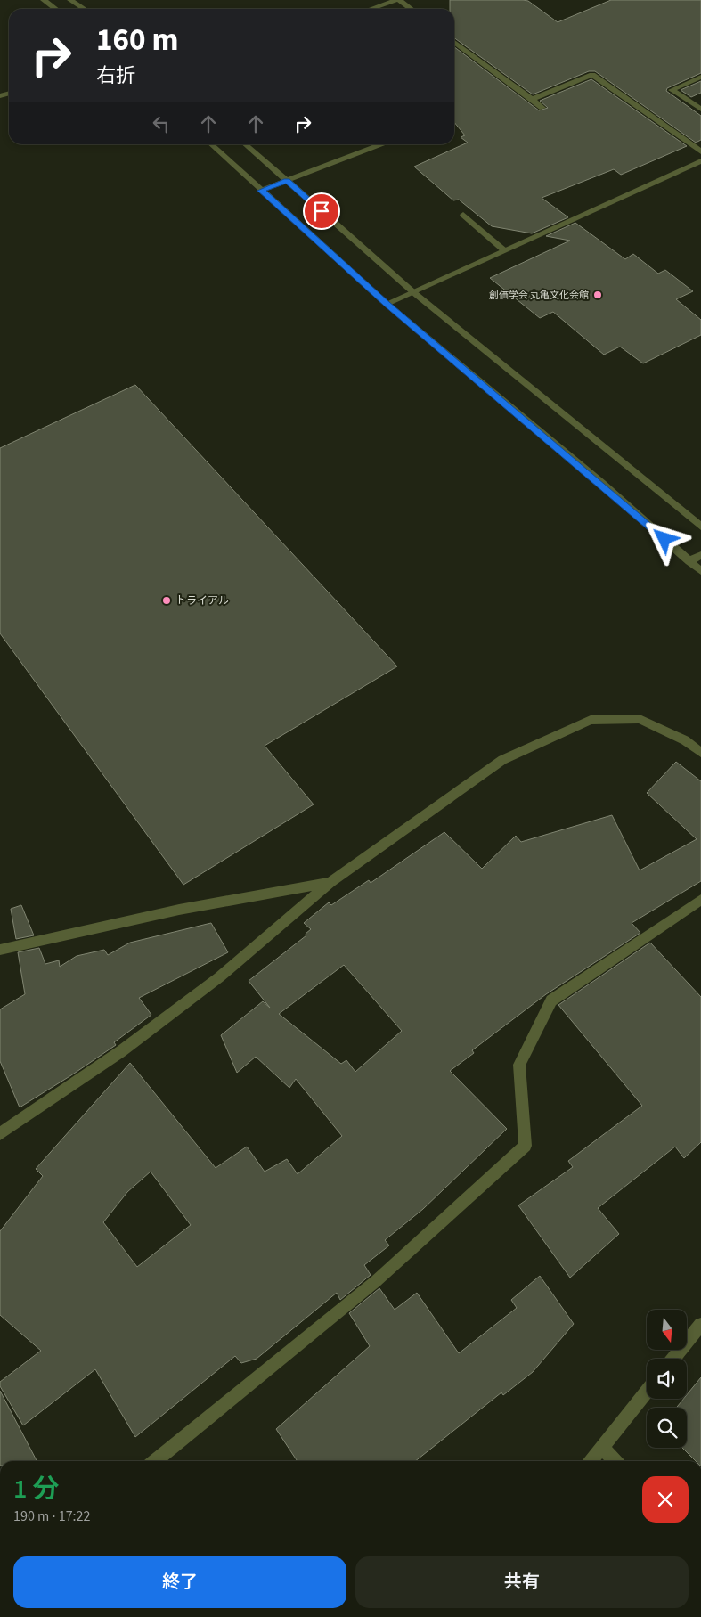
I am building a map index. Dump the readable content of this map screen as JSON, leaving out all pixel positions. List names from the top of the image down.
{
  "places": ["創価学会 丸亀文化会館", "トライアル"],
  "north": "bottom",
  "page": {
    "turn": ["160 m", "右折"],
    "heading": ["1 分", "190 m · 17:22"],
    "buttons": ["終了", "共有"]
  }
}
